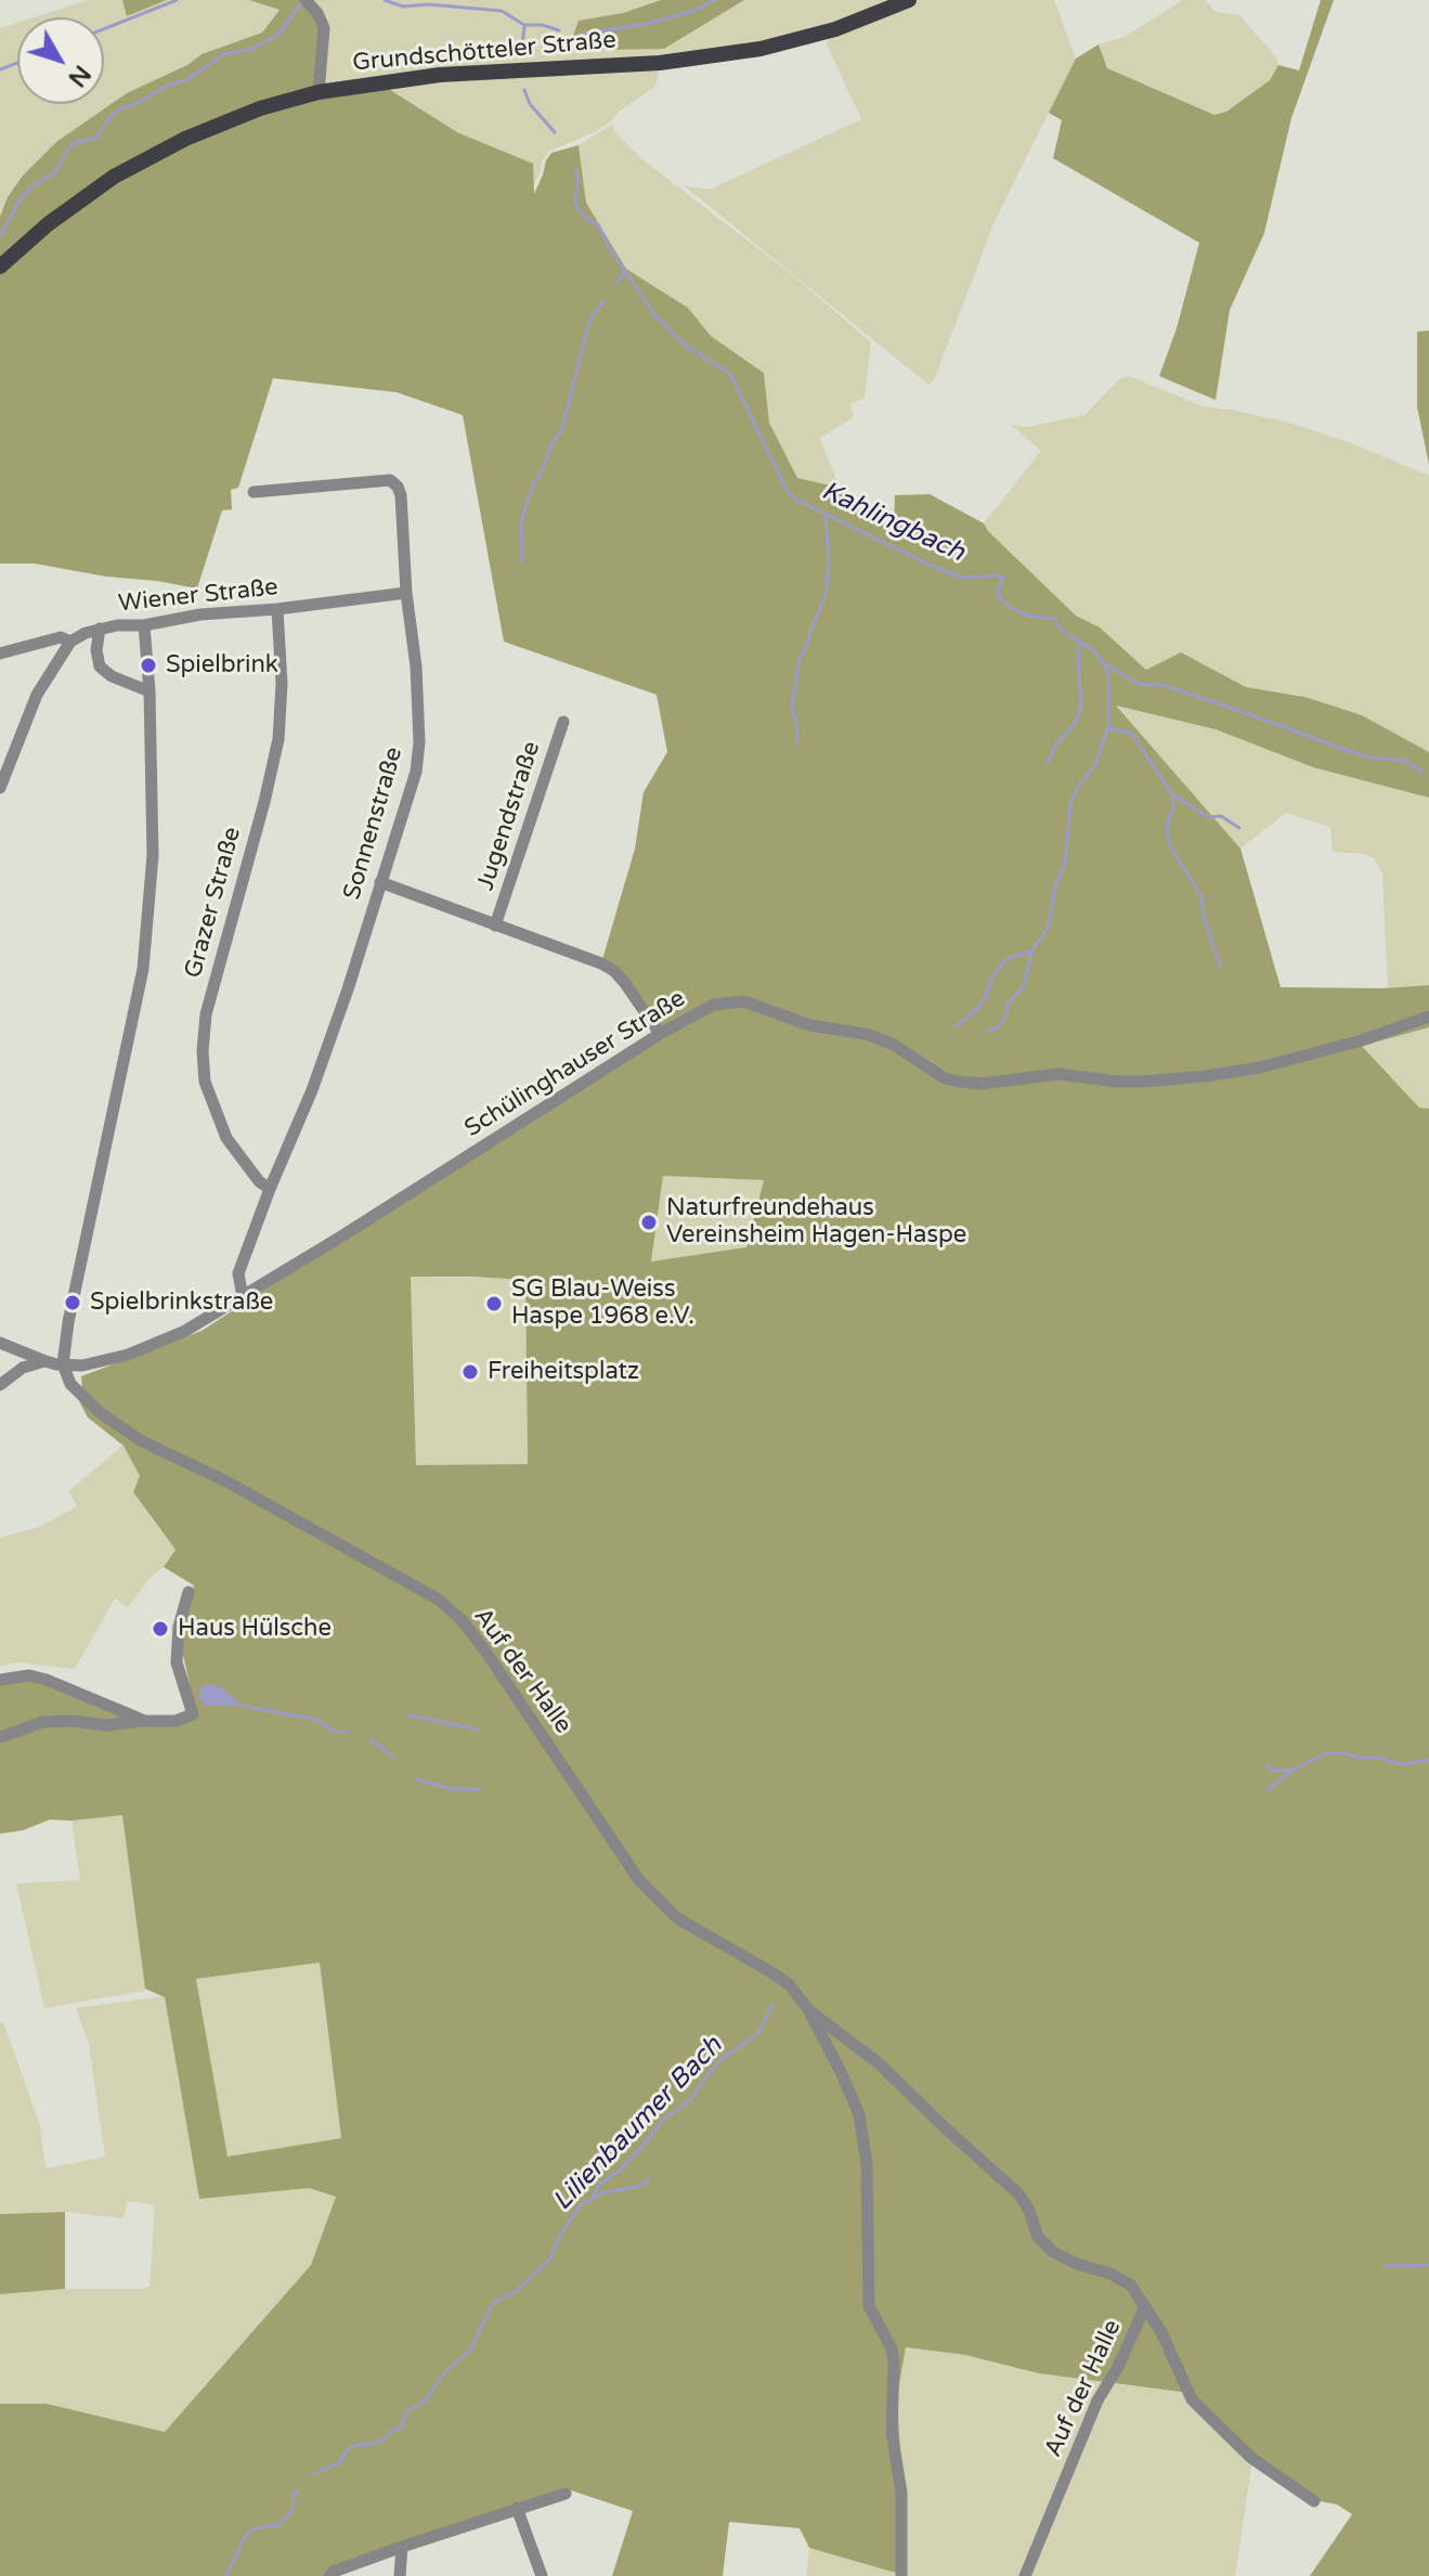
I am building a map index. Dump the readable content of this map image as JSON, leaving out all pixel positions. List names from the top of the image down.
{
  "streets": {
    "main road": ["Grundschötteler Straße"],
    "street": [
      "Wiener Straße",
      "Jugendstraße",
      "Sonnenstraße",
      "Grazer Straße",
      "Schülinghauser Straße",
      "Auf der Halle"
    ]
  },
  "crossings": [
    ["Wiener Straße", "Sonnenstraße"],
    ["Wiener Straße", "Grazer Straße"],
    ["Jugendstraße", "Sonnenstraße"],
    ["Jugendstraße", "Schülinghauser Straße"],
    ["Sonnenstraße", "Grazer Straße"],
    ["Sonnenstraße", "Schülinghauser Straße"],
    ["Schülinghauser Straße", "Auf der Halle"]
  ],
  "water": ["Kahlingbach", "Lilienbaumer Bach"],
  "places": [
    "Spielbrink",
    "Naturfreundehaus Vereinsheim Hagen-Haspe",
    "Spielbrinkstraße",
    "SG Blau-Weiss Haspe 1968 e.V.",
    "Freiheitsplatz",
    "Haus Hülsche"
  ],
  "north": "bottom right"
}
